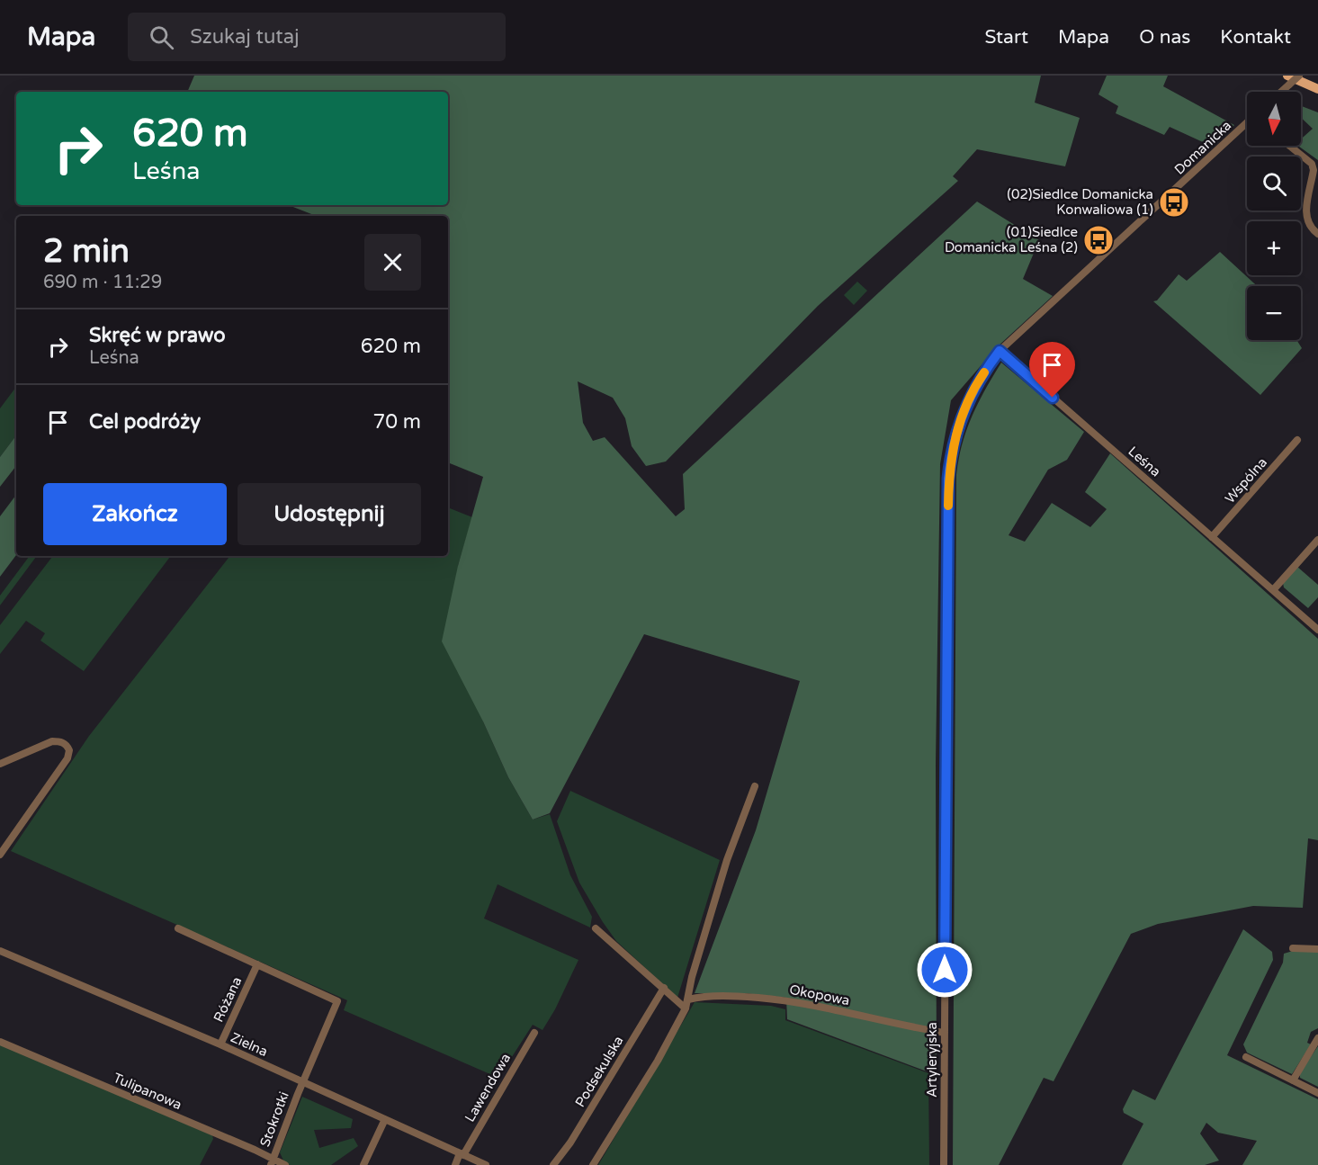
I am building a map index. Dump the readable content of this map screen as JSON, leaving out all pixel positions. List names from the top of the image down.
{
  "streets": {
    "street": [
      "Domanicka",
      "Leśna",
      "Wspólna",
      "Okopowa",
      "Różana",
      "Zielna",
      "Artyleryjska",
      "Podsekulska",
      "Lawendowa",
      "Tulipanowa",
      "Stokrotki"
    ]
  },
  "crossings": [
    ["Domanicka", "Leśna"],
    ["Domanicka", "Artyleryjska"],
    ["Leśna", "Wspólna"],
    ["Leśna", "Artyleryjska"],
    ["Okopowa", "Artyleryjska"],
    ["Różana", "Zielna"],
    ["Różana", "Stokrotki"],
    ["Zielna", "Lawendowa"],
    ["Zielna", "Stokrotki"],
    ["Tulipanowa", "Stokrotki"]
  ],
  "places": {
    "bus stop": ["(02)Siedlce Domanicka Konwaliowa (1)", "(01)Siedlce Domanicka Leśna (2)"]
  },
  "north": "bottom",
  "page": {
    "header": "Mapa",
    "search": "Szukaj tutaj",
    "nav": [
      "Start",
      "Mapa",
      "O nas",
      "Kontakt"
    ],
    "map_buttons": ["+", "−"],
    "turn": ["620 m", "Leśna"],
    "heading": ["2 min", "690 m · 11:29"],
    "list": [
      {
        "name": "Skręć w prawo",
        "note": "Leśna",
        "value": "620 m"
      },
      {
        "name": "Cel podróży",
        "value": "70 m"
      }
    ],
    "buttons": ["Zakończ", "Udostępnij"]
  }
}
